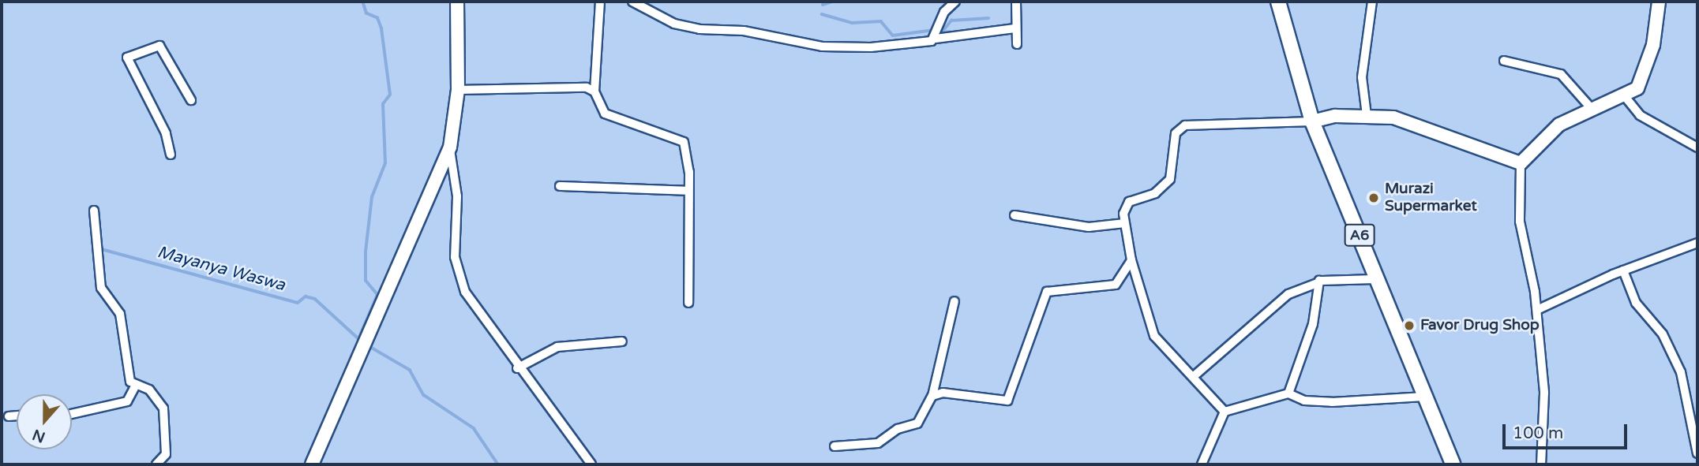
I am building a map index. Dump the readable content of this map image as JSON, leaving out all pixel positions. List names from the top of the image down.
{
  "streets": {
    "main road": ["A6"]
  },
  "water": ["Mayanya Waswa"],
  "places": ["Murazi Supermarket", "Favor Drug Shop"],
  "scale_bar": "100 m",
  "north": "bottom"
}
